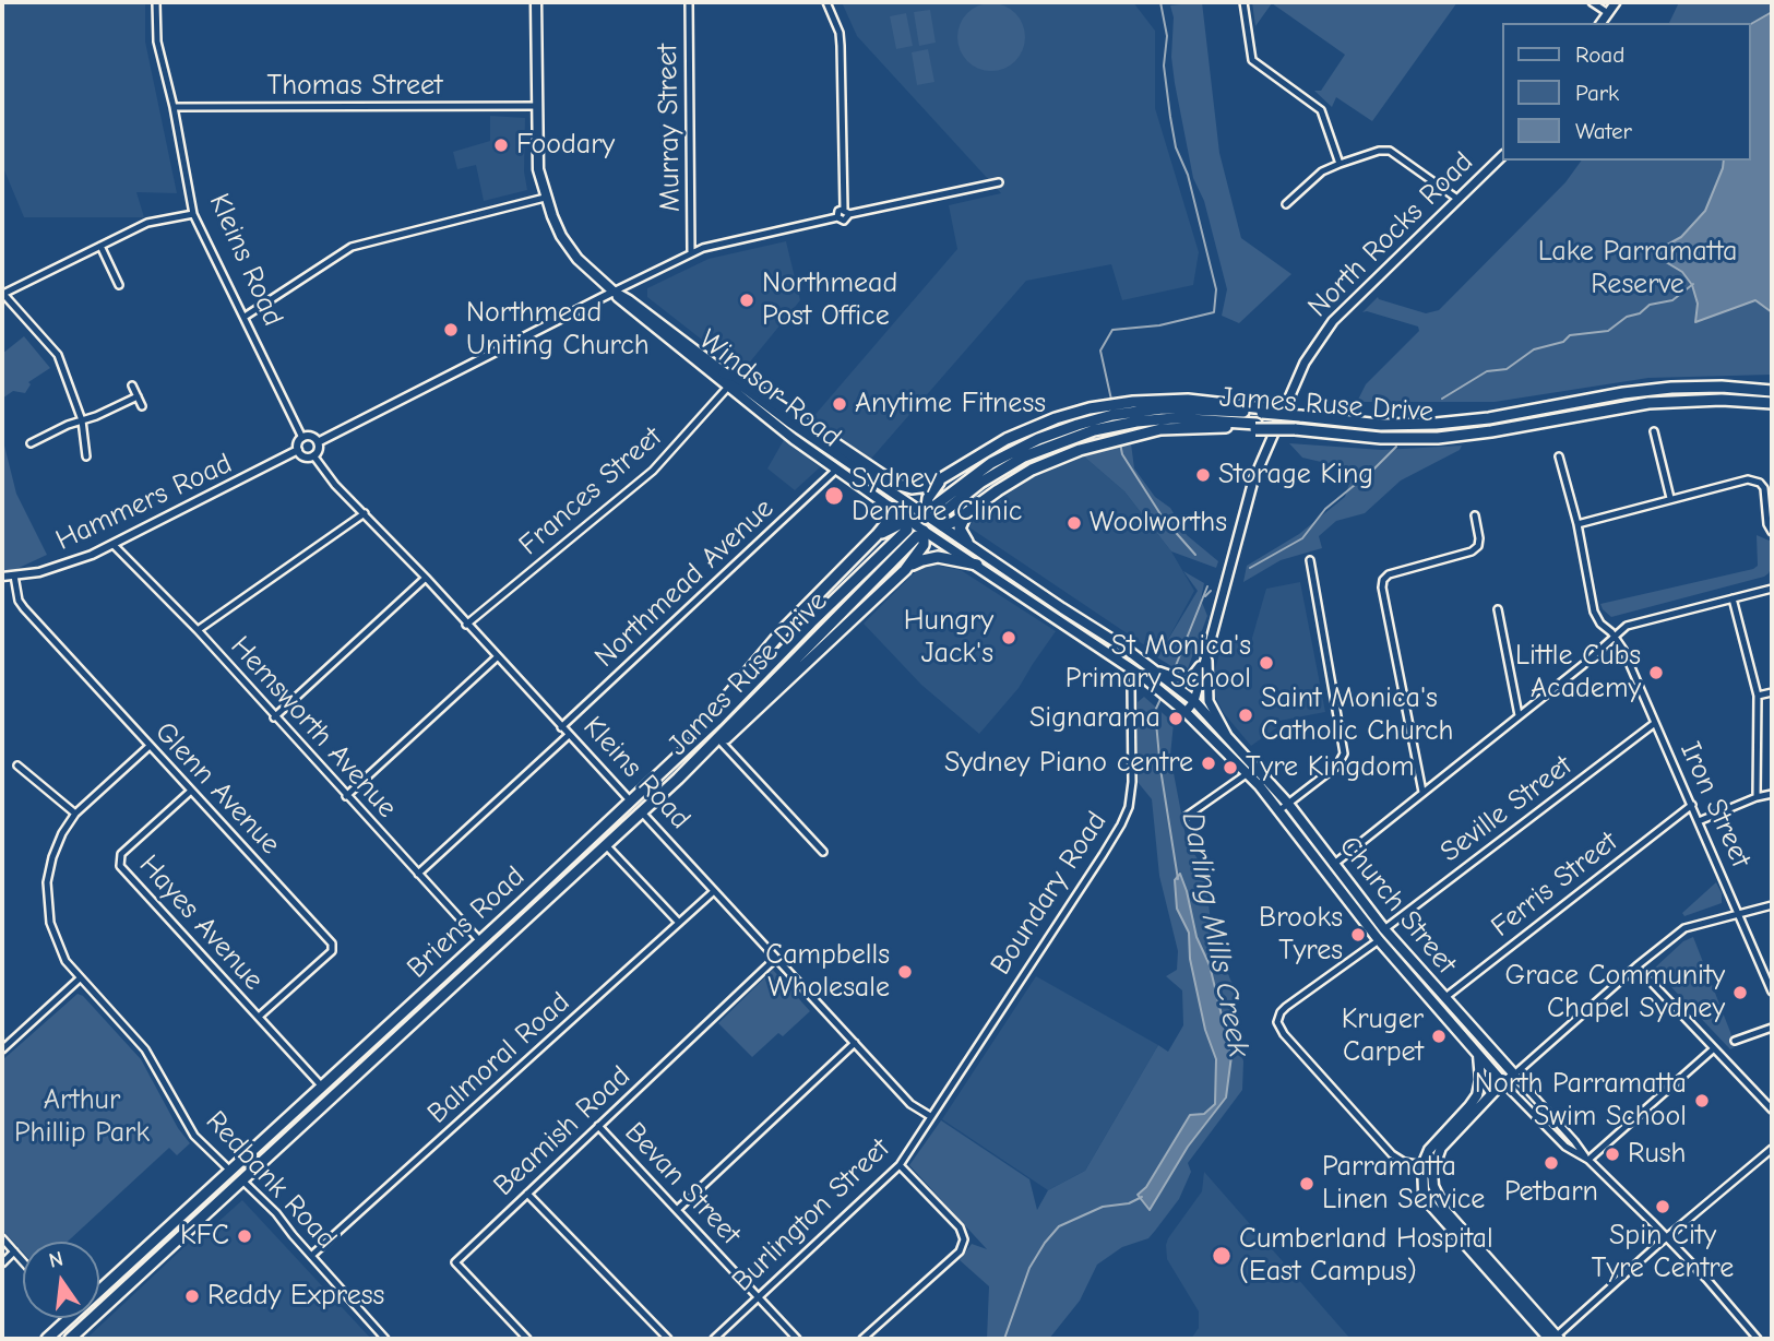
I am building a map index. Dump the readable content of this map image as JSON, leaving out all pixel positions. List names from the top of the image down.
{
  "streets": {
    "highway": [
      "Kleins Road",
      "James Ruse Drive",
      "Briens Road",
      "Redbank Road"
    ],
    "main road": ["North Rocks Road", "Windsor Road", "Church Street"],
    "street": [
      "Thomas Street",
      "Murray Street",
      "Frances Street",
      "Hammers Road",
      "Northmead Avenue",
      "Hemsworth Avenue",
      "Glenn Avenue",
      "Iron Street",
      "Seville Street",
      "Ferris Street",
      "Boundary Road",
      "Hayes Avenue",
      "Balmoral Road",
      "Beamish Road",
      "Bevan Street",
      "Burlington Street"
    ]
  },
  "crossings": [
    ["Thomas Street", "Kleins Road"],
    ["Thomas Street", "Windsor Road"],
    ["North Rocks Road", "Church Street"],
    ["Kleins Road", "Frances Street"],
    ["Kleins Road", "Hammers Road"],
    ["Kleins Road", "Northmead Avenue"],
    ["Kleins Road", "Boundary Road"],
    ["Kleins Road", "Briens Road"],
    ["Kleins Road", "Balmoral Road"],
    ["Kleins Road", "Beamish Road"],
    ["Kleins Road", "Burlington Street"],
    ["Windsor Road", "James Ruse Drive"],
    ["Windsor Road", "Frances Street"],
    ["Windsor Road", "Northmead Avenue"],
    ["Windsor Road", "Boundary Road"],
    ["Windsor Road", "Church Street"],
    ["Windsor Road", "Briens Road"],
    ["James Ruse Drive", "Briens Road"],
    ["Hammers Road", "Hemsworth Avenue"],
    ["Hammers Road", "Glenn Avenue"],
    ["Hemsworth Avenue", "Briens Road"],
    ["Glenn Avenue", "Hayes Avenue"],
    ["Glenn Avenue", "Redbank Road"],
    ["Iron Street", "Seville Street"],
    ["Iron Street", "Ferris Street"],
    ["Seville Street", "Church Street"],
    ["Ferris Street", "Church Street"],
    ["Boundary Road", "Burlington Street"],
    ["Hayes Avenue", "Briens Road"],
    ["Briens Road", "Redbank Road"],
    ["Balmoral Road", "Redbank Road"],
    ["Beamish Road", "Bevan Street"],
    ["Bevan Street", "Burlington Street"]
  ],
  "water": ["Darling Mills Creek"],
  "parks": ["Lake Parramatta Reserve", "Arthur Phillip Park"],
  "places": [
    "Foodary",
    "Northmead Post Office",
    "Northmead Uniting Church",
    "Anytime Fitness",
    "Storage King",
    "Sydney Denture Clinic",
    "Woolworths",
    "Hungry Jack's",
    "St Monica's Primary School",
    "Little Cubs Academy",
    "Saint Monica's Catholic Church",
    "Signarama",
    "Sydney Piano centre",
    "Tyre Kingdom",
    "Brooks Tyres",
    "Campbells Wholesale",
    "Grace Community Chapel Sydney",
    "Kruger Carpet",
    "North Parramatta Swim School",
    "Rush",
    "Petbarn",
    "Parramatta Linen Service",
    "Spin City Tyre Centre",
    "KFC",
    "Cumberland Hospital (East Campus)",
    "Reddy Express"
  ],
  "legend": ["Road", "Park", "Water"],
  "north": "top"
}
